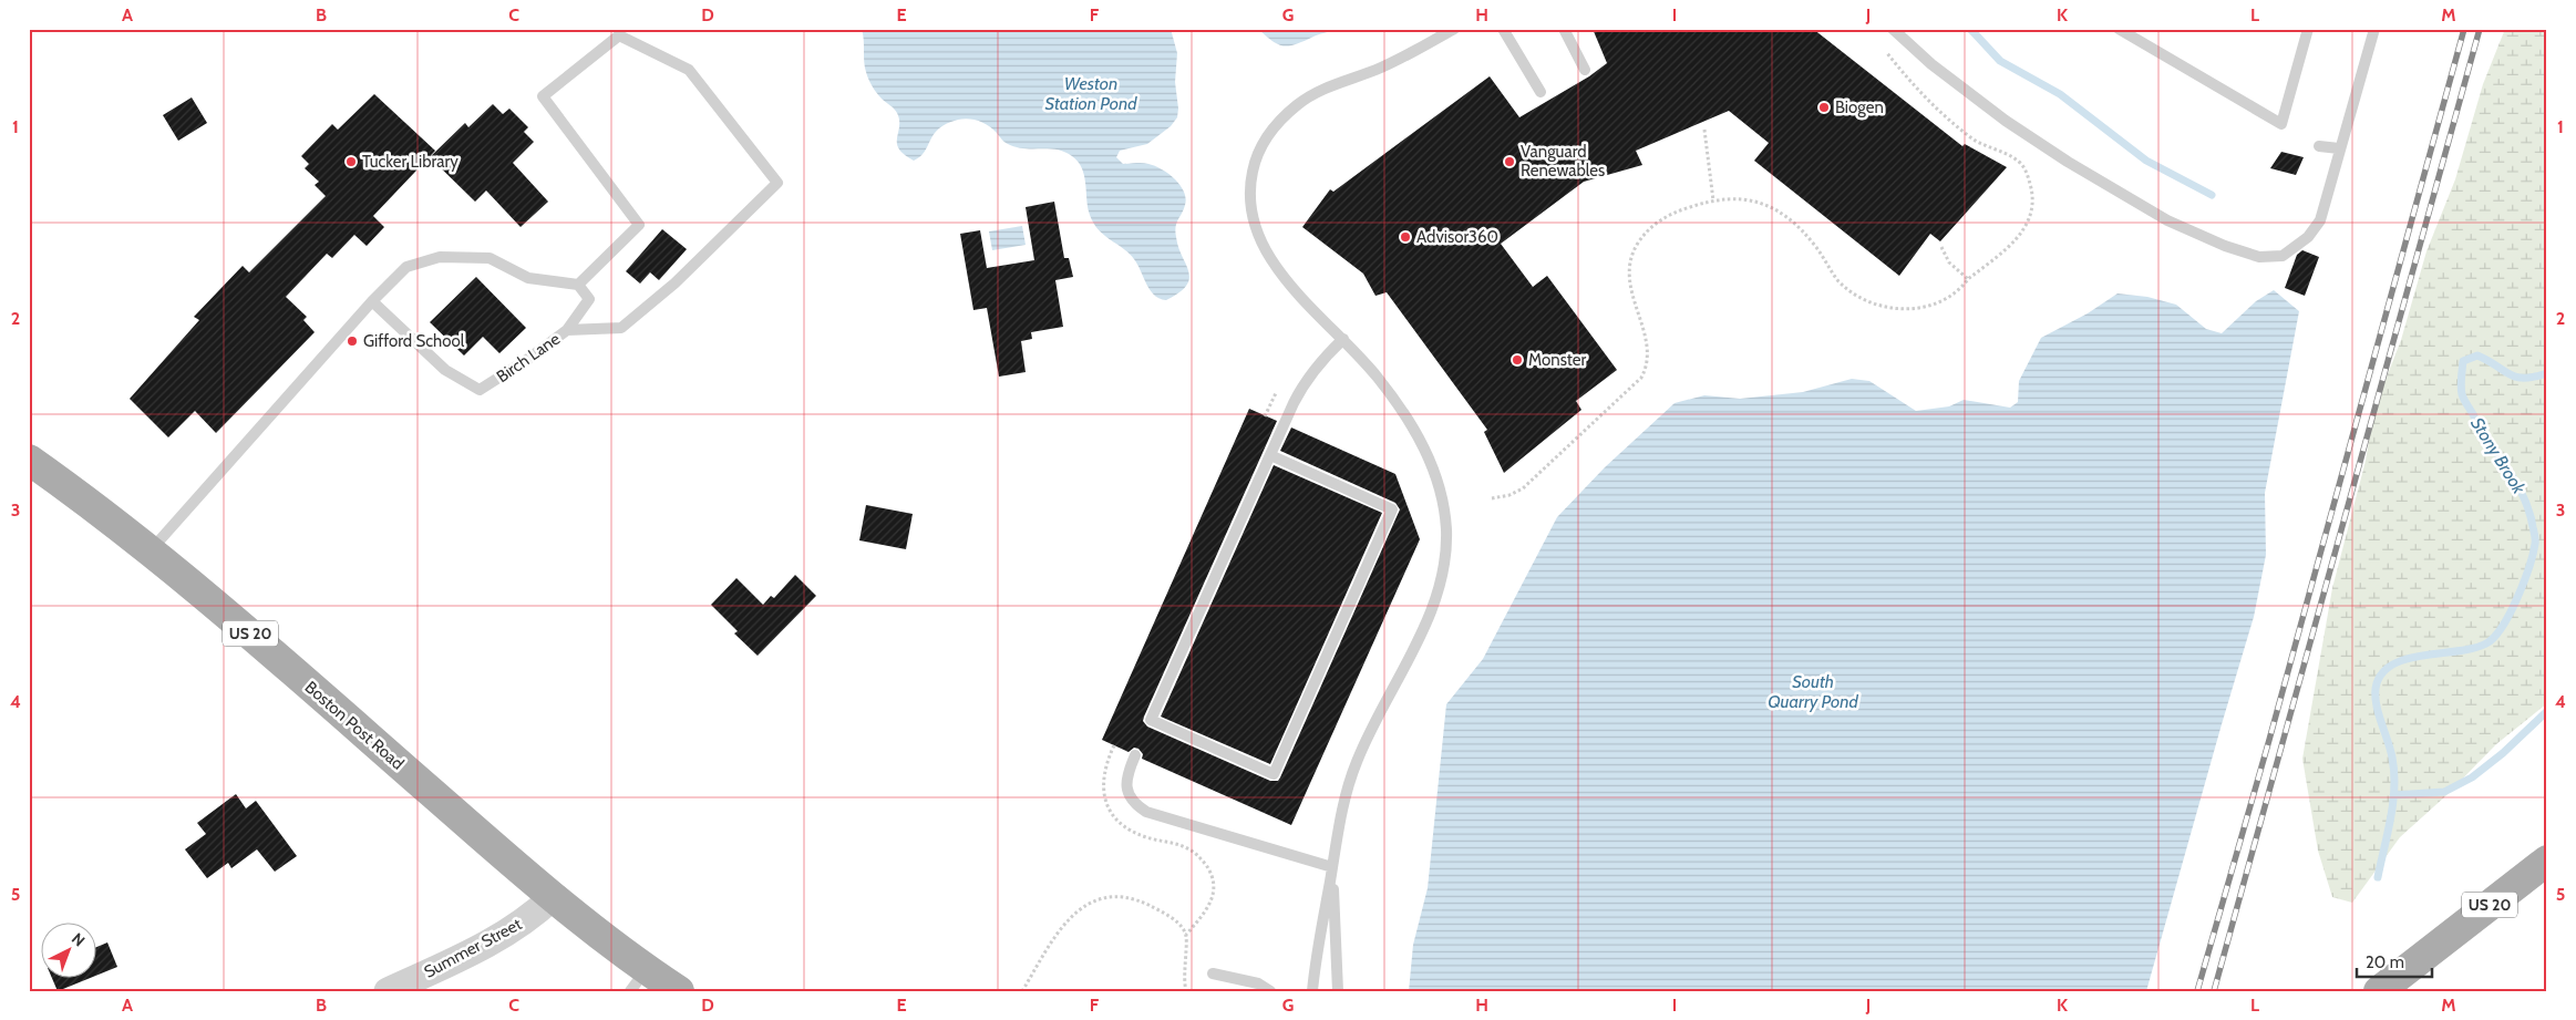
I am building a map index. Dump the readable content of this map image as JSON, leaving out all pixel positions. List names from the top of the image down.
{
  "streets": {
    "main road": ["US 20", "Boston Post Road"],
    "street": ["Summer Street"],
    "lane": ["Birch Lane"]
  },
  "crossings": [
    ["Boston Post Road", "Summer Street"]
  ],
  "water": ["Weston Station Pond", "Stony Brook", "South Quarry Pond"],
  "places": [
    "Biogen",
    "Tucker Library",
    "Vanguard Renewables",
    "Advisor360",
    "Gifford School",
    "Monster"
  ],
  "scale_bar": "20 m",
  "north": "top right",
  "grid": {
    "columns": [
      "A",
      "B",
      "C",
      "D",
      "E",
      "F",
      "G",
      "H",
      "I",
      "J",
      "K",
      "L",
      "M"
    ],
    "rows": [
      "1",
      "2",
      "3",
      "4",
      "5"
    ]
  }
}
